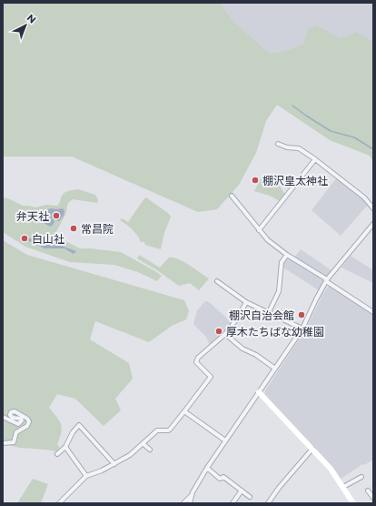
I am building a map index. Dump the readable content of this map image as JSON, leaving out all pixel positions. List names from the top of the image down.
{
  "places": [
    "棚沢皇太神社",
    "弁天社",
    "常昌院",
    "白山社",
    "棚沢自治会館",
    "厚木たちばな幼稚園"
  ],
  "north": "top right"
}
